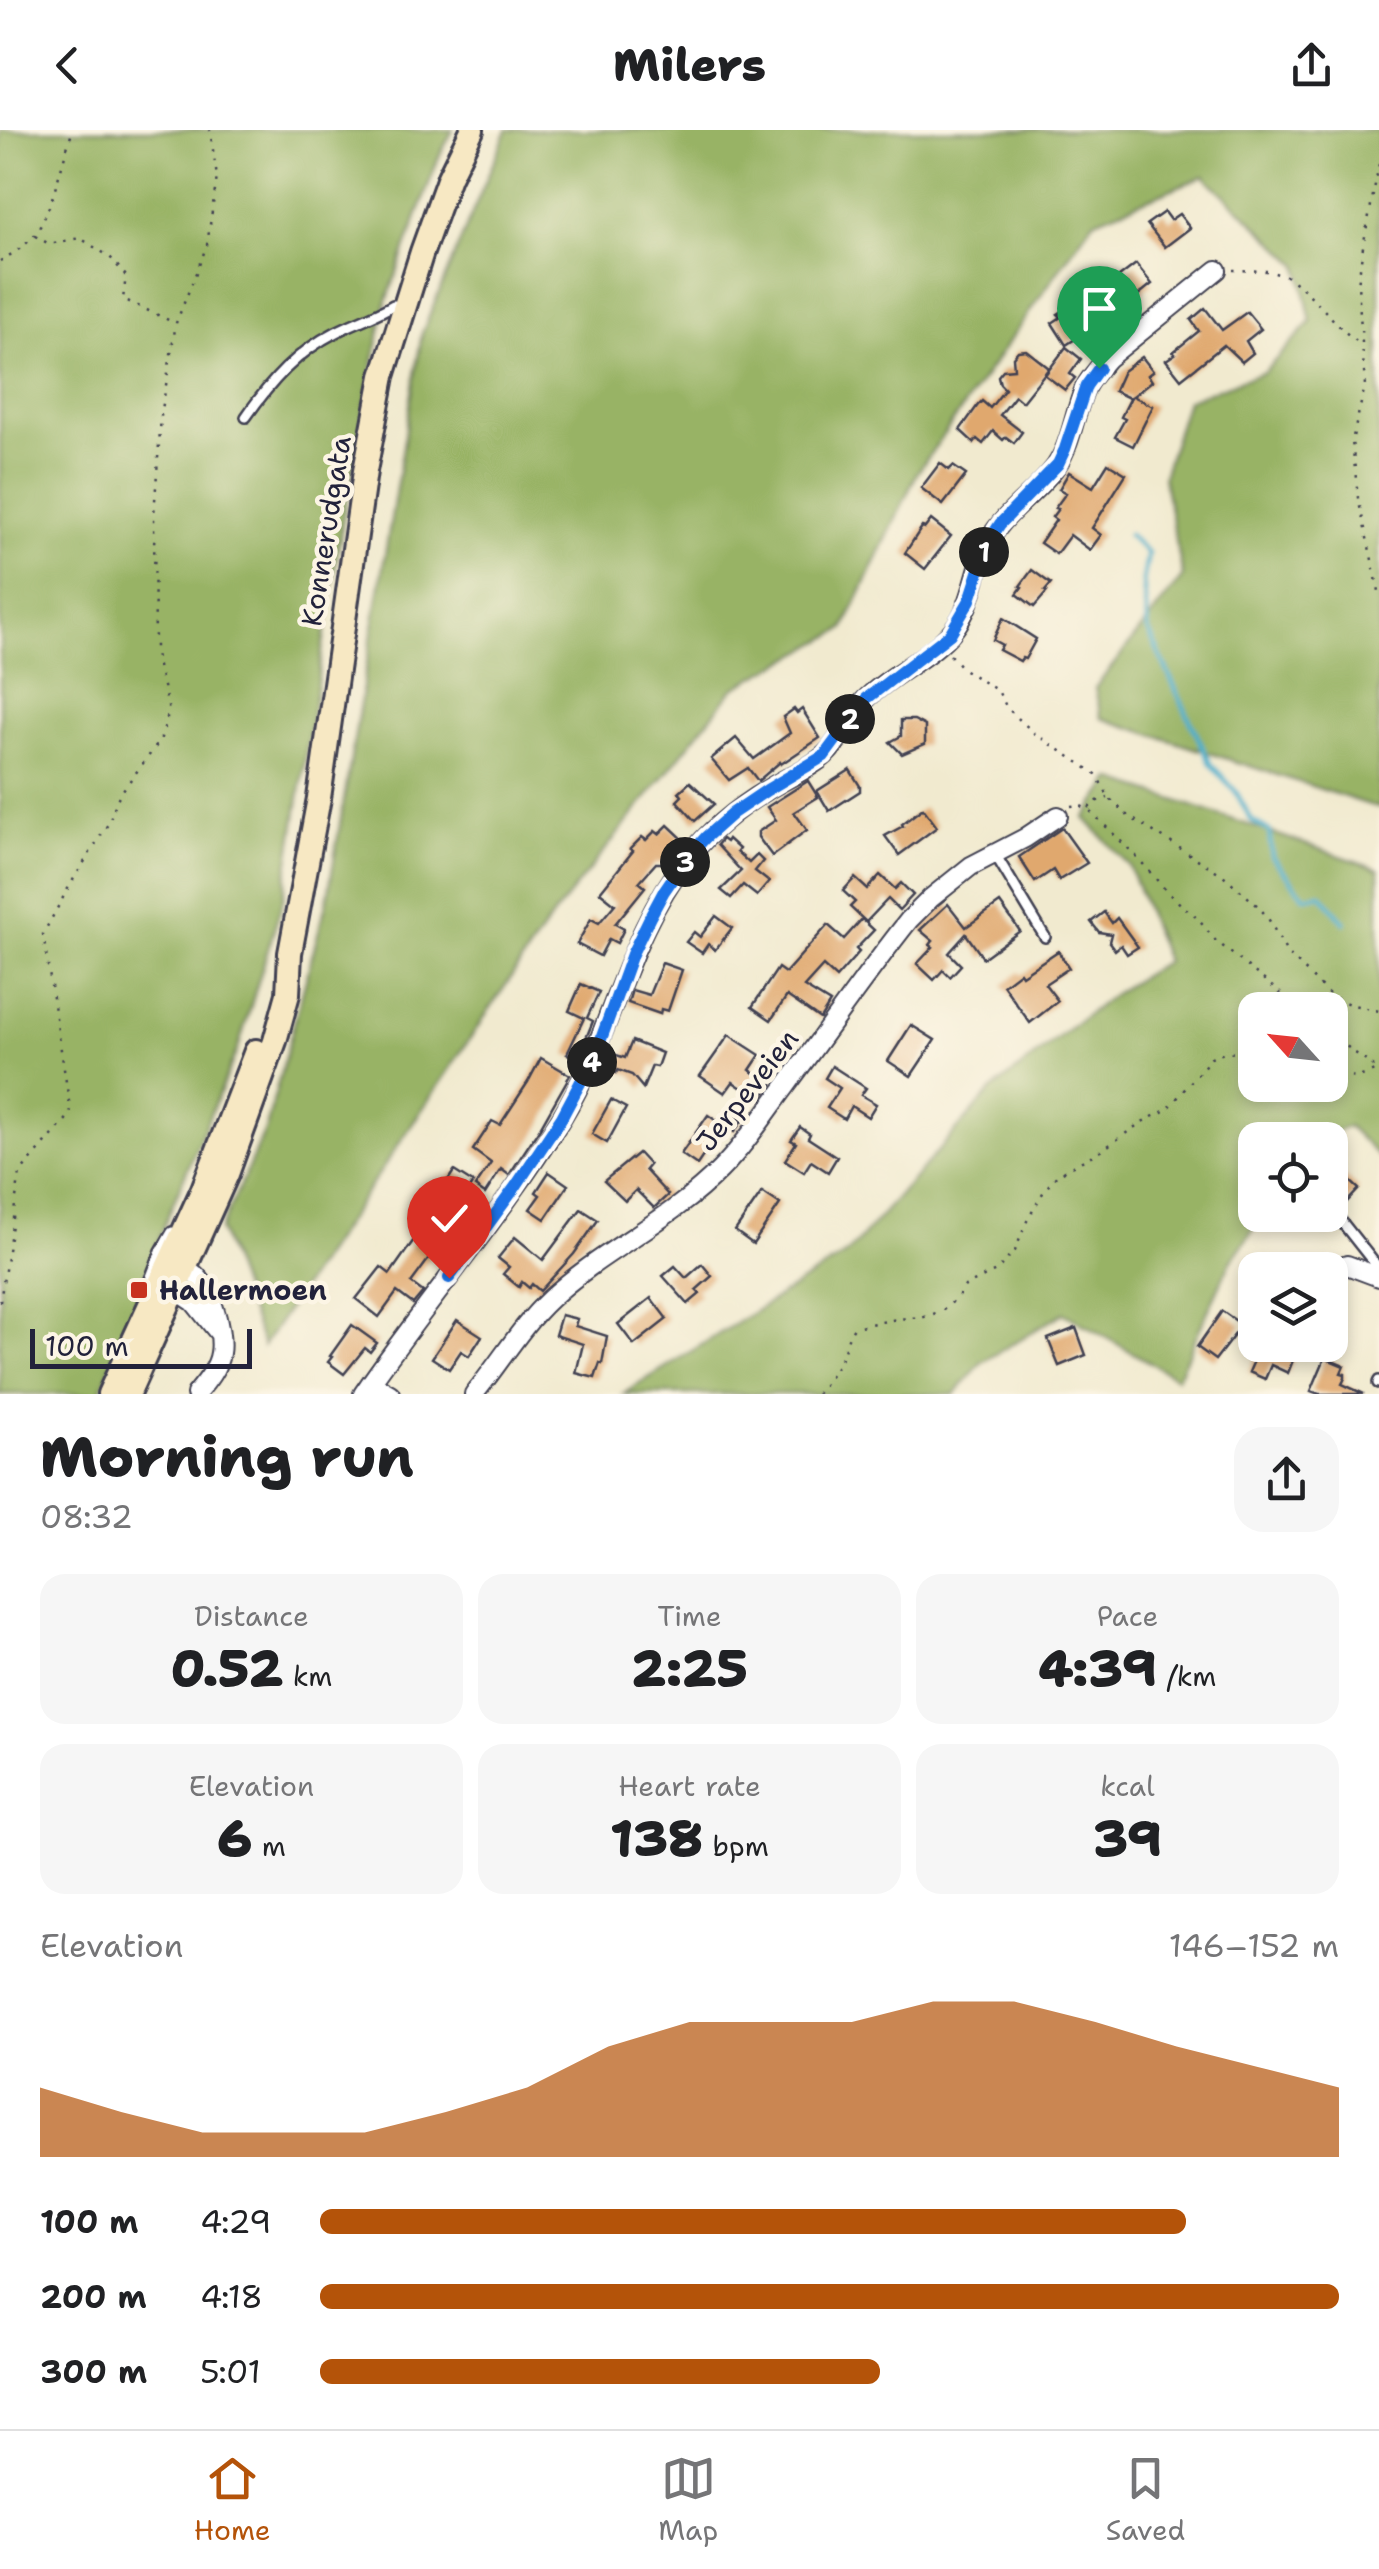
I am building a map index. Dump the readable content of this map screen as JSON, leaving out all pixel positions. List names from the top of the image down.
{
  "streets": {
    "main road": ["Konnerudgata"],
    "street": ["Jerpeveien"]
  },
  "places": {
    "transit": ["Hallermoen"]
  },
  "scale_bar": "100 m",
  "north": "top left",
  "page": {
    "header": "Milers",
    "pins": [
      "1",
      "2",
      "3",
      "4"
    ],
    "scale": "100 m",
    "heading": ["Morning run", "08:32"],
    "stats": [
      ["Distance", "0.52 km"],
      ["Time", "2:25"],
      ["Pace", "4:39 /km"],
      ["Elevation", "6 m"],
      ["Heart rate", "138 bpm"],
      ["kcal", "39"]
    ],
    "chart": ["Elevation", "146–152 m"],
    "list": [
      {
        "name": "100 m",
        "note": "4:29"
      },
      {
        "name": "200 m",
        "note": "4:18"
      },
      {
        "name": "300 m",
        "note": "5:01"
      }
    ],
    "tabs": ["Home", "Map", "Saved"]
  }
}
